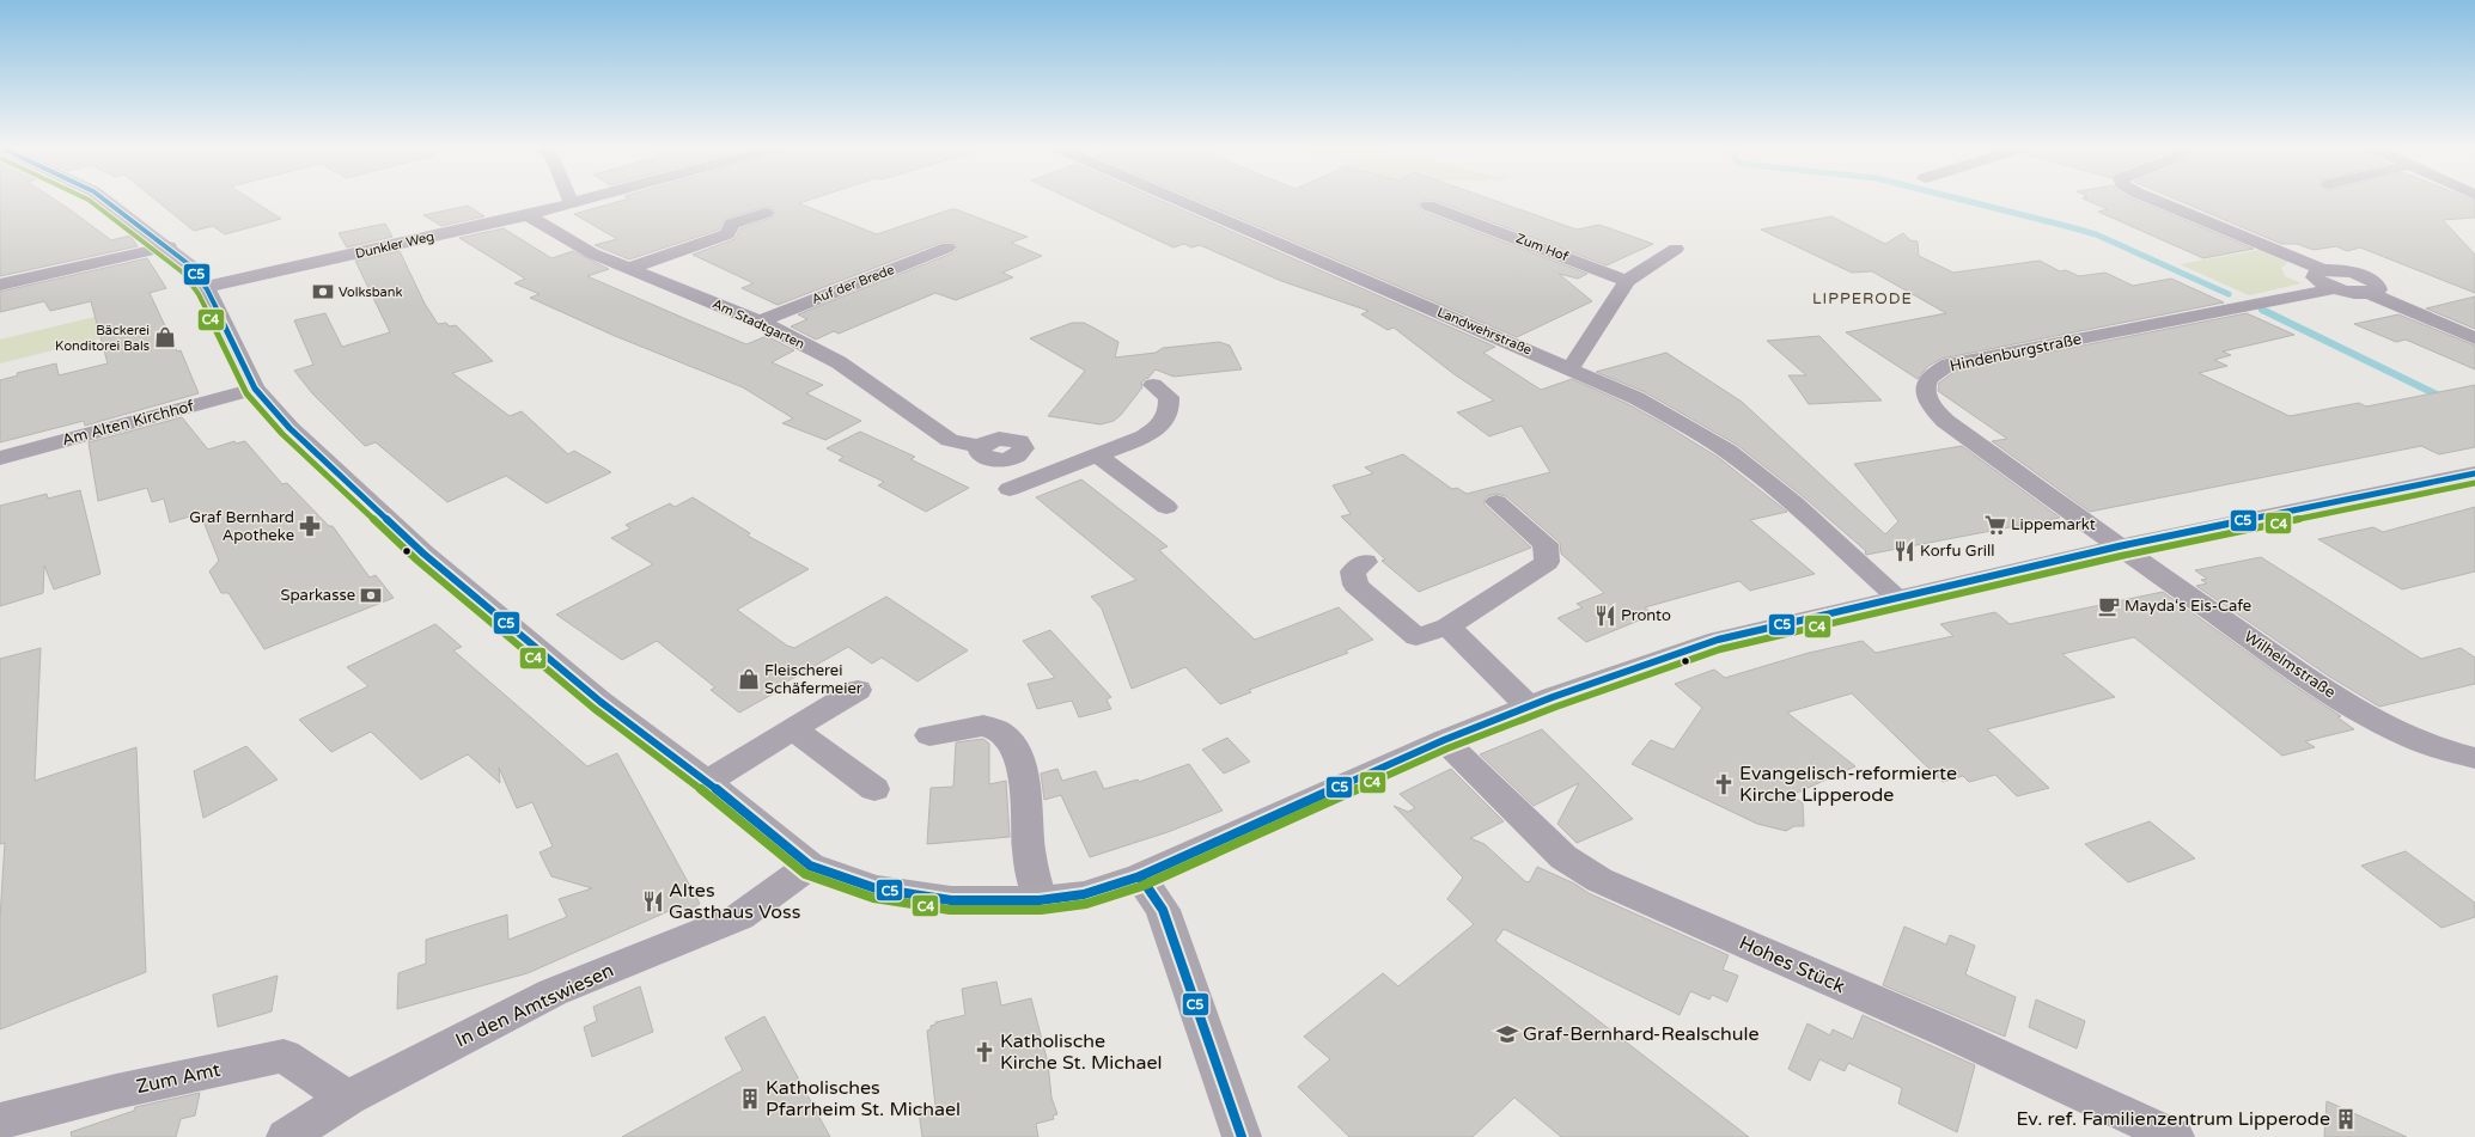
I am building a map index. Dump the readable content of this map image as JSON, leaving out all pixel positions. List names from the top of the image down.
{
  "streets": {
    "street": [
      "Dunkler Weg",
      "Zum Hof",
      "Auf der Brede",
      "Am Stadtgarten",
      "Landwehrstraße",
      "Hindenburgstraße",
      "Am Alten Kirchhof",
      "Wilhelmstraße",
      "Hohes Stück",
      "In den Amtswiesen",
      "Zum Amt"
    ]
  },
  "crossings": [
    ["Dunkler Weg", "Am Stadtgarten"],
    ["Auf der Brede", "Am Stadtgarten"],
    ["Hindenburgstraße", "Wilhelmstraße"],
    ["In den Amtswiesen", "Zum Amt"]
  ],
  "districts": ["LIPPERODE"],
  "places": {
    "bank": ["Volksbank", "Sparkasse"],
    "shop": ["Bäckerei Konditorei Bals", "Fleischerei Schäfermeier"],
    "supermarket": ["Lippemarkt"],
    "pharmacy": ["Graf Bernhard Apotheke"],
    "restaurant": ["Korfu Grill", "Pronto", "Altes Gasthaus Voss"],
    "cafe": ["Mayda‘s Eis-Cafe"],
    "church": ["Evangelisch-reformierte Kirche Lipperode", "Katholische Kirche St. Michael"],
    "school or university": ["Graf-Bernhard-Realschule"],
    "building": ["Katholisches Pfarrheim St. Michael", "Ev. ref. Familienzentrum Lipperode"]
  },
  "lines": ["transit line C5", "transit line C4"]
}
